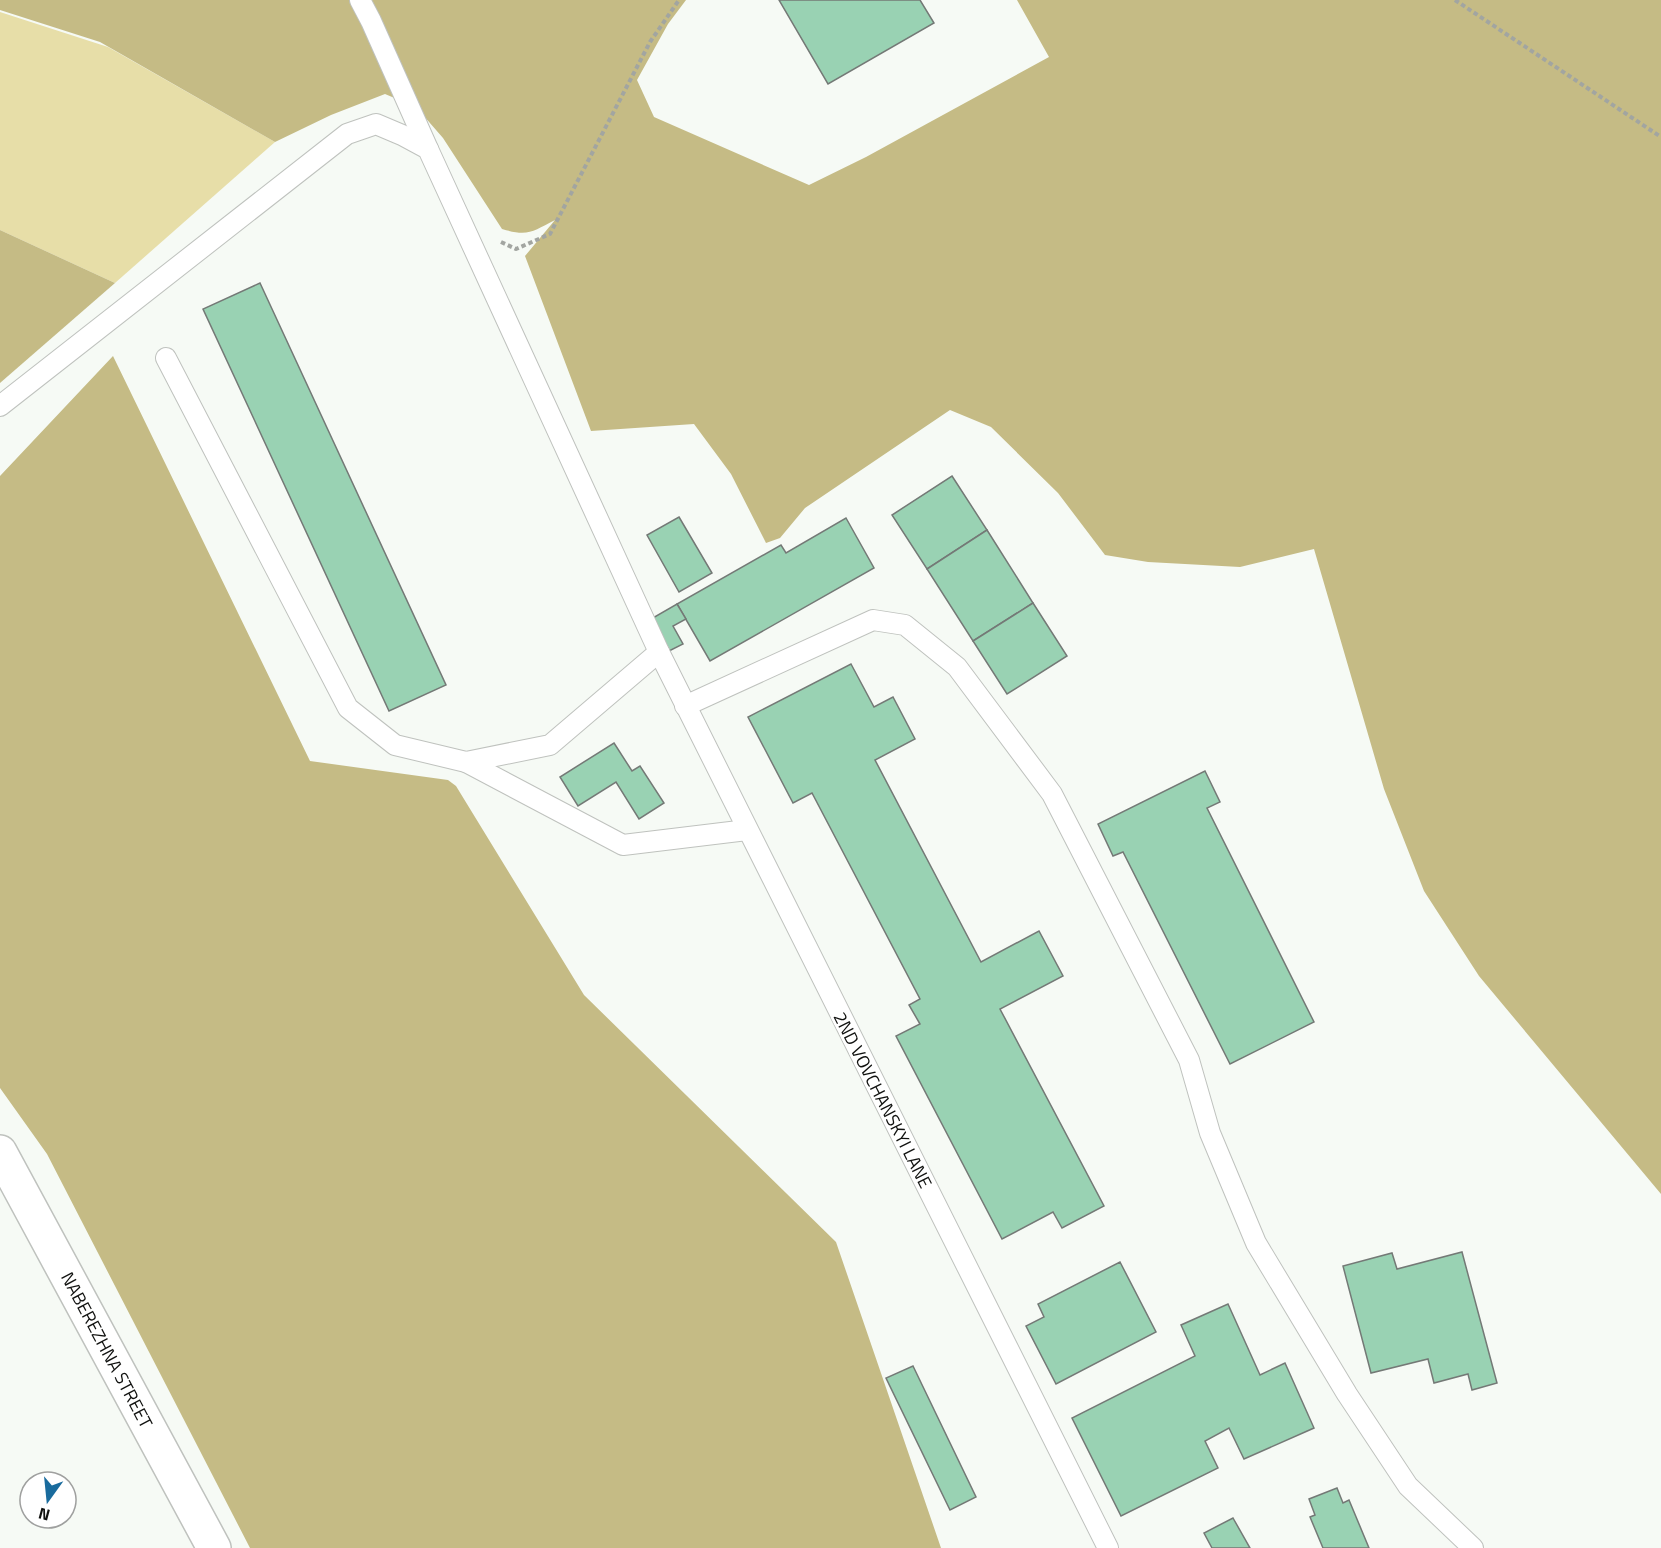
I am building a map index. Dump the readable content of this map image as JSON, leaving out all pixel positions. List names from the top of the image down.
{
  "streets": {
    "street": ["NABEREZHNA STREET"],
    "lane": ["2ND VOVCHANSKYI LANE"]
  },
  "north": "bottom"
}
